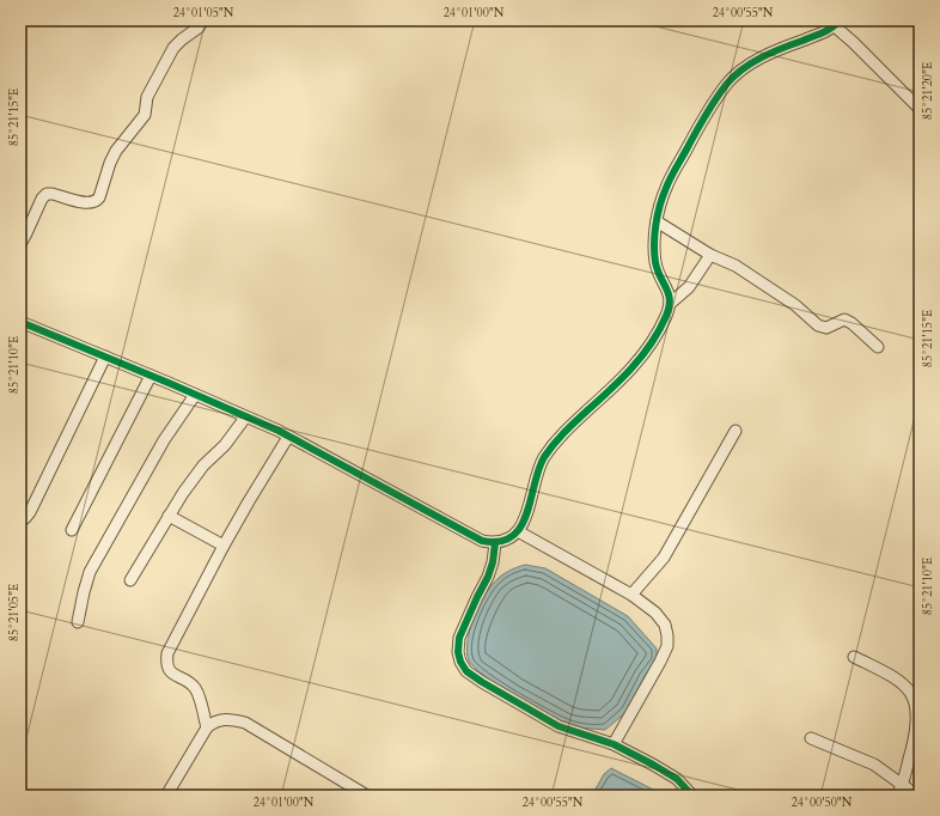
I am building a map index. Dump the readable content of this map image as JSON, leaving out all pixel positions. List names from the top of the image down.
{
  "coordinates": [
    "24°01'05\"N",
    "24°01'00\"N",
    "24°00'55\"N",
    "85°21'20\"E",
    "85°21'15\"E",
    "85°21'10\"E",
    "85°21'05\"E",
    "24°00'50\"N"
  ]
}
